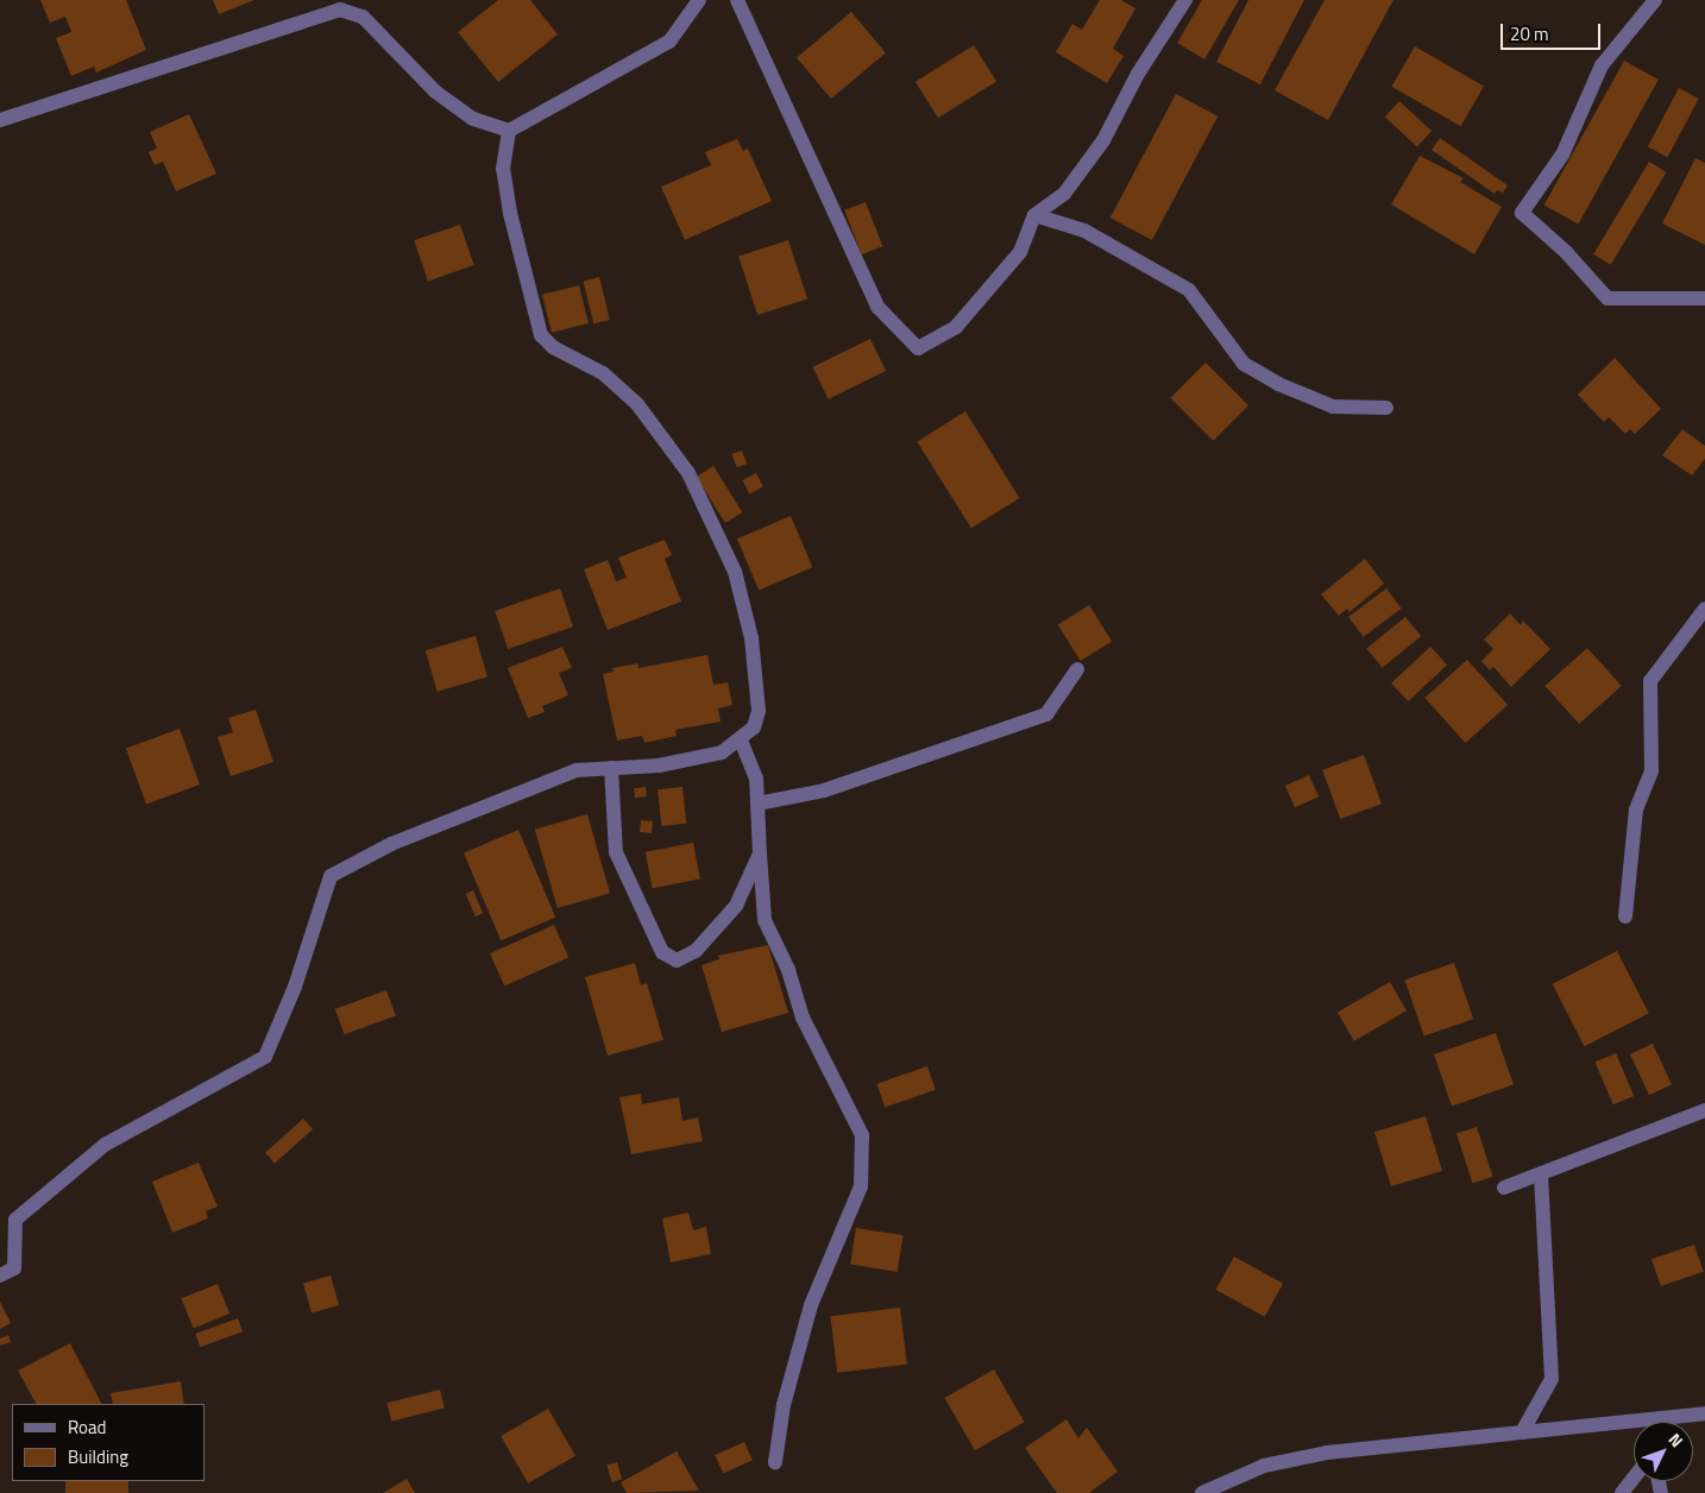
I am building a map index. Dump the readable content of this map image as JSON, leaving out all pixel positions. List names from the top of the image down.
{
  "legend": ["Road", "Building"],
  "scale_bar": "20 m",
  "north": "top right"
}
